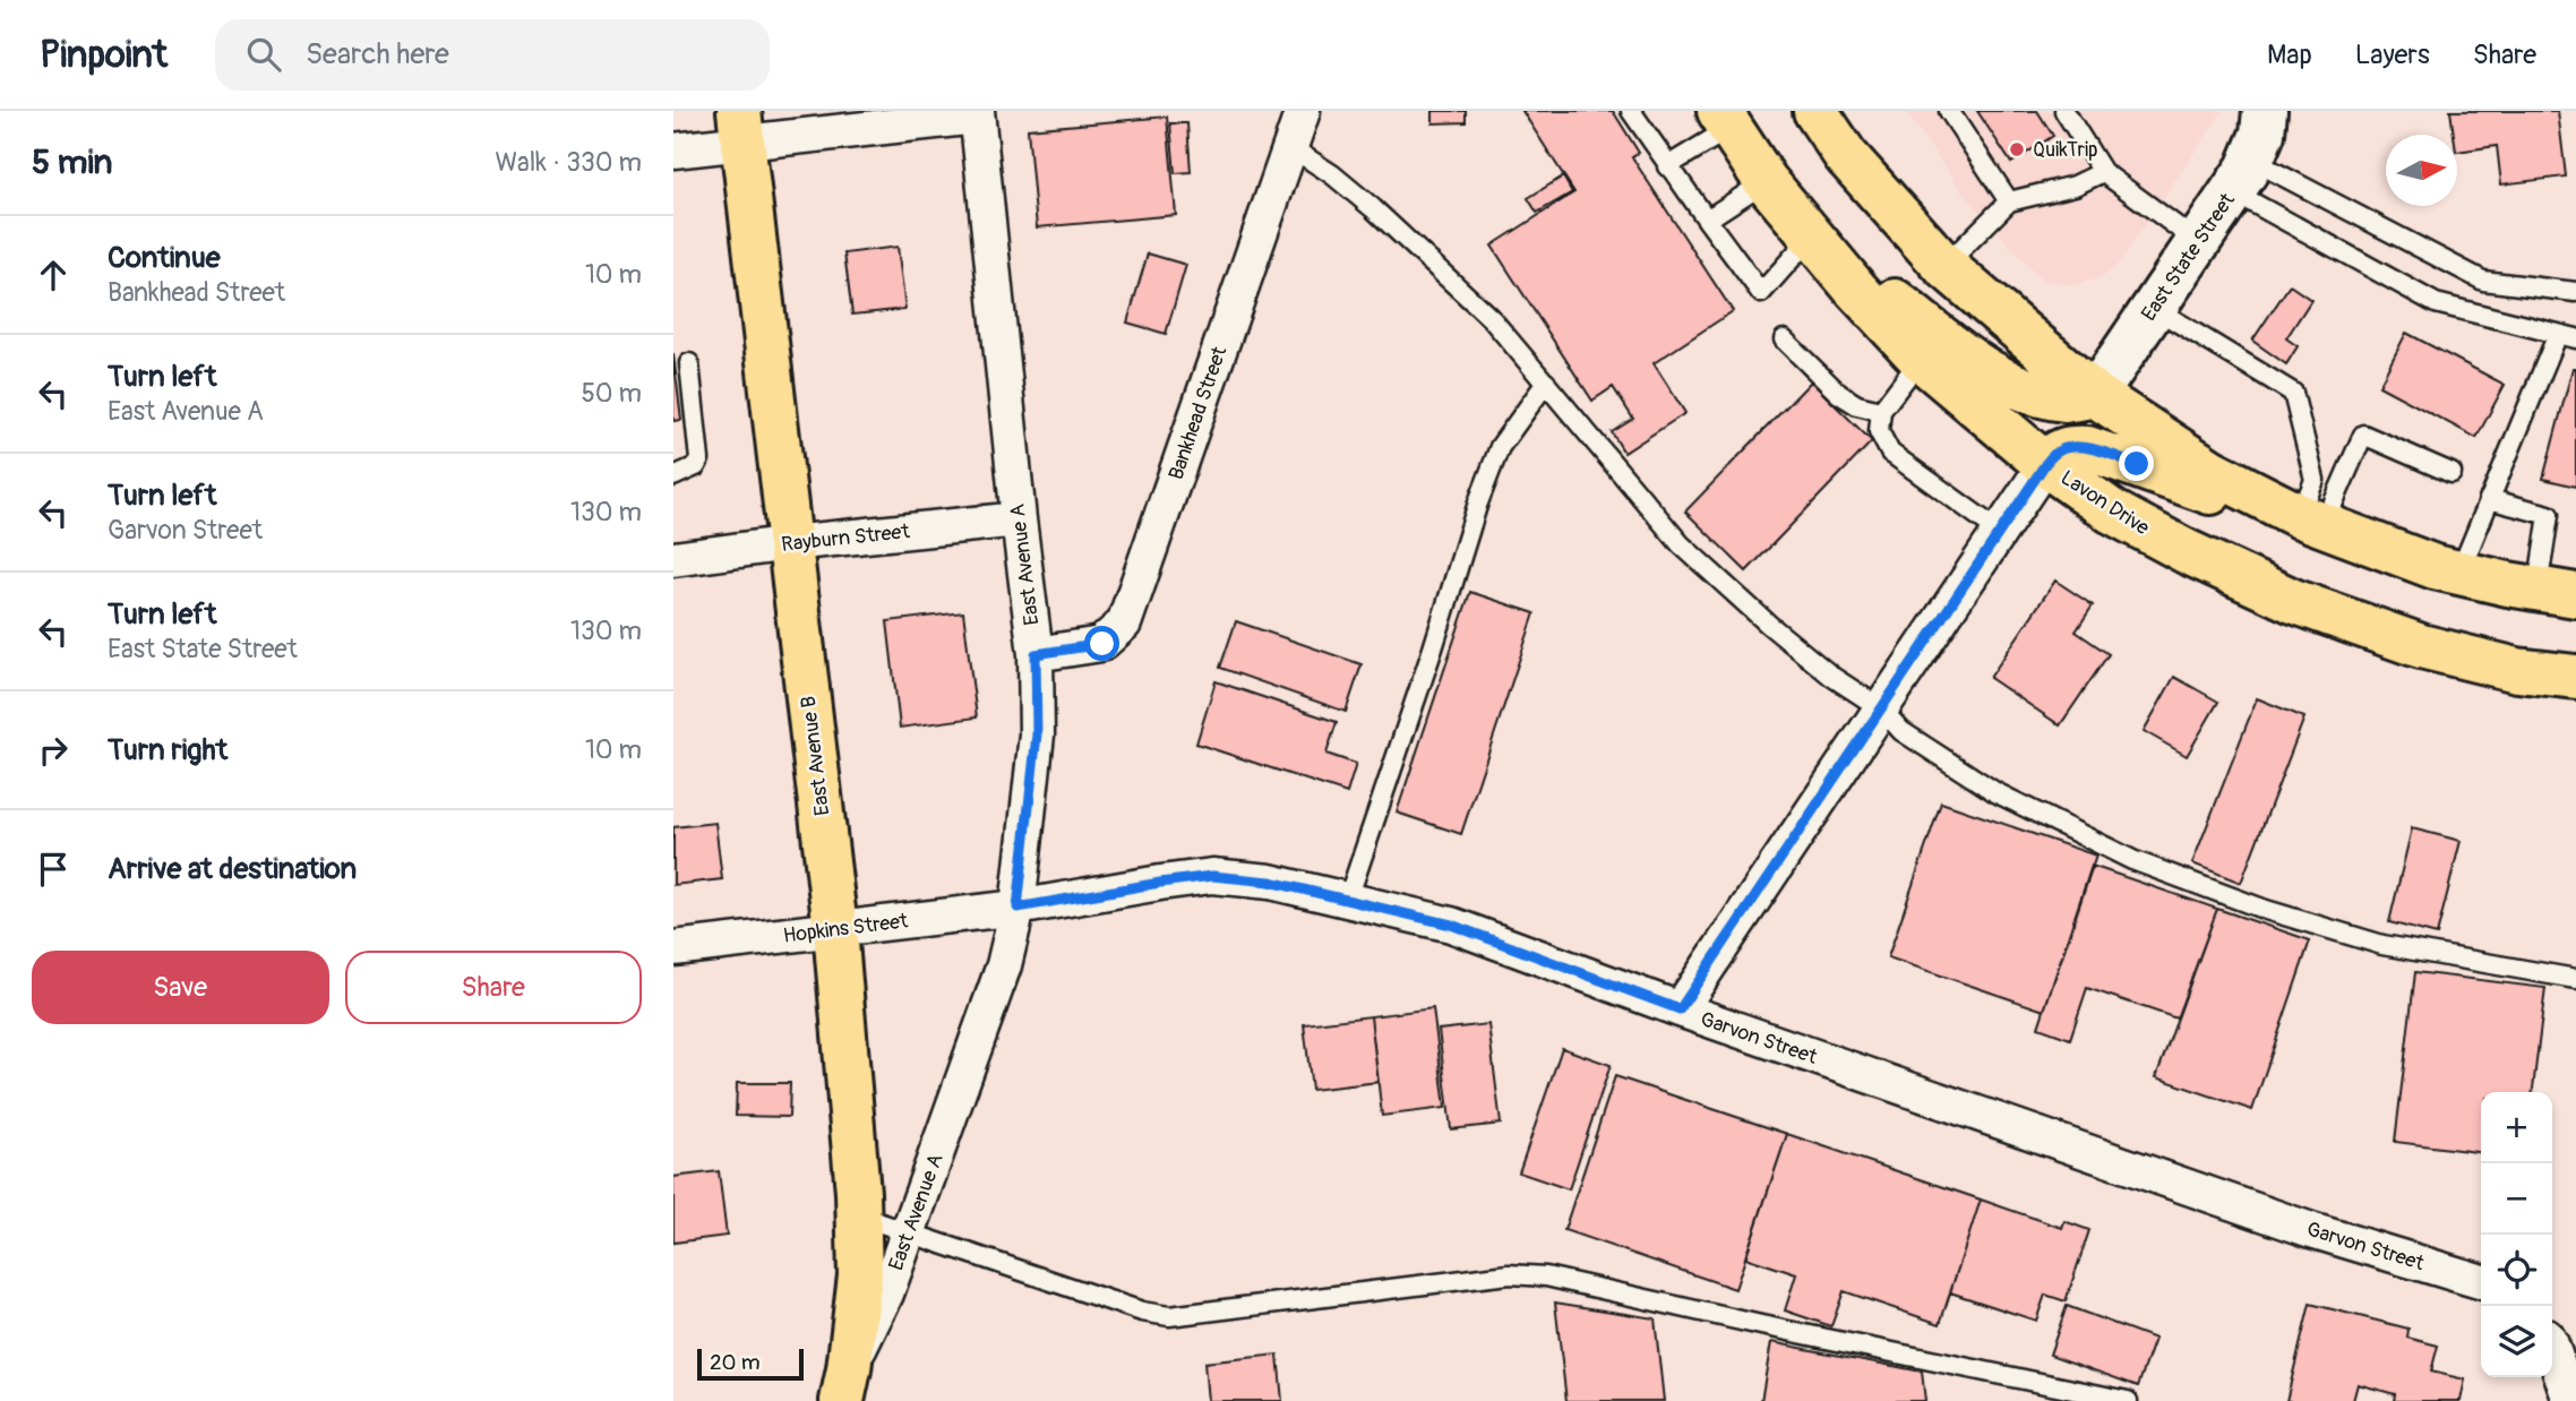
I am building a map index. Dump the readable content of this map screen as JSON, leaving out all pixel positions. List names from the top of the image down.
{
  "streets": {
    "main road": ["Lavon Drive", "East Avenue B"],
    "street": [
      "East State Street",
      "Bankhead Street",
      "Rayburn Street",
      "East Avenue A",
      "Hopkins Street",
      "Garvon Street"
    ]
  },
  "crossings": [
    ["Bankhead Street", "East Avenue A"],
    ["Rayburn Street", "East Avenue A"],
    ["Rayburn Street", "East Avenue B"],
    ["East Avenue A", "East Avenue B"],
    ["East Avenue A", "Hopkins Street"],
    ["East Avenue A", "Garvon Street"],
    ["East Avenue B", "Hopkins Street"],
    ["Hopkins Street", "Garvon Street"]
  ],
  "places": ["QuikTrip"],
  "scale_bar": "20 m",
  "north": "right",
  "page": {
    "header": "Pinpoint",
    "search": "Search here",
    "nav": ["Map", "Layers", "Share"],
    "heading": ["5 min", "Walk · 330 m"],
    "list": [
      ["Continue", "Bankhead Street", "10 m"],
      ["Turn left", "East Avenue A", "50 m"],
      ["Turn left", "Garvon Street", "130 m"],
      ["Turn left", "East State Street", "130 m"],
      ["Turn right", "10 m"],
      "Arrive at destination"
    ],
    "buttons": ["Save", "Share"],
    "map_buttons": ["+", "−"],
    "scale": "20 m"
  }
}
